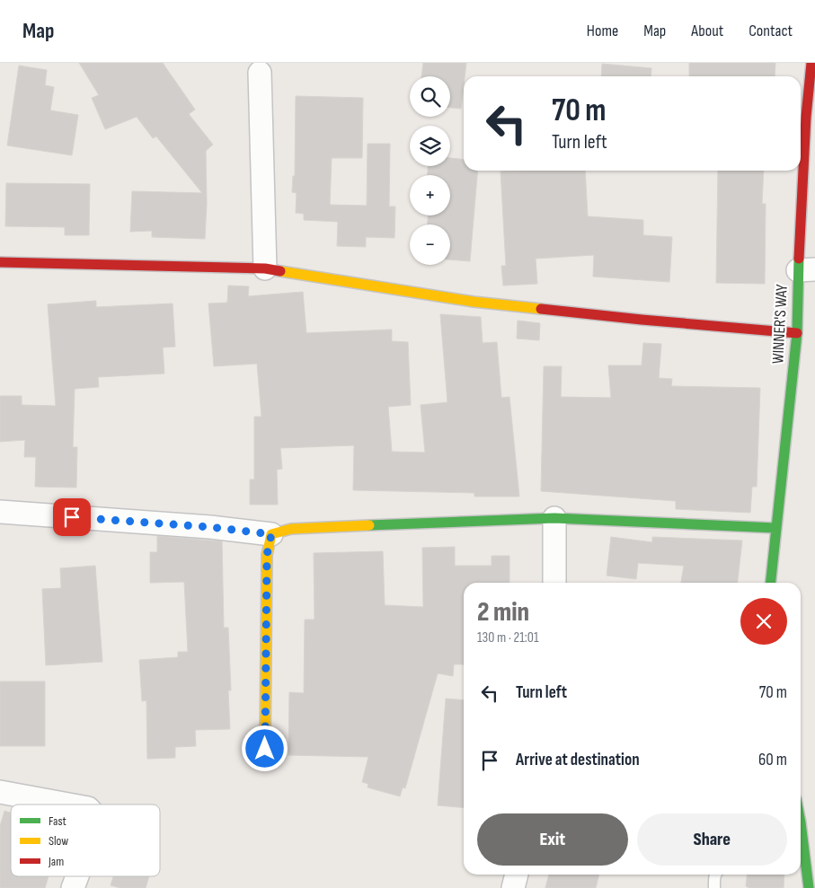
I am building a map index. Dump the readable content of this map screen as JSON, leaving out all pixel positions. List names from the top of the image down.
{
  "streets": {
    "street": ["WINNER'S WAY"]
  },
  "legend": ["Fast", "Slow", "Jam"],
  "page": {
    "header": "Map",
    "nav": [
      "Home",
      "Map",
      "About",
      "Contact"
    ],
    "map_buttons": ["+", "−"],
    "turn": ["70 m", "Turn left"],
    "heading": ["2 min", "130 m · 21:01"],
    "list": [
      {
        "name": "Turn left",
        "value": "70 m"
      },
      {
        "name": "Arrive at destination",
        "value": "60 m"
      }
    ],
    "buttons": ["Exit", "Share"]
  }
}
